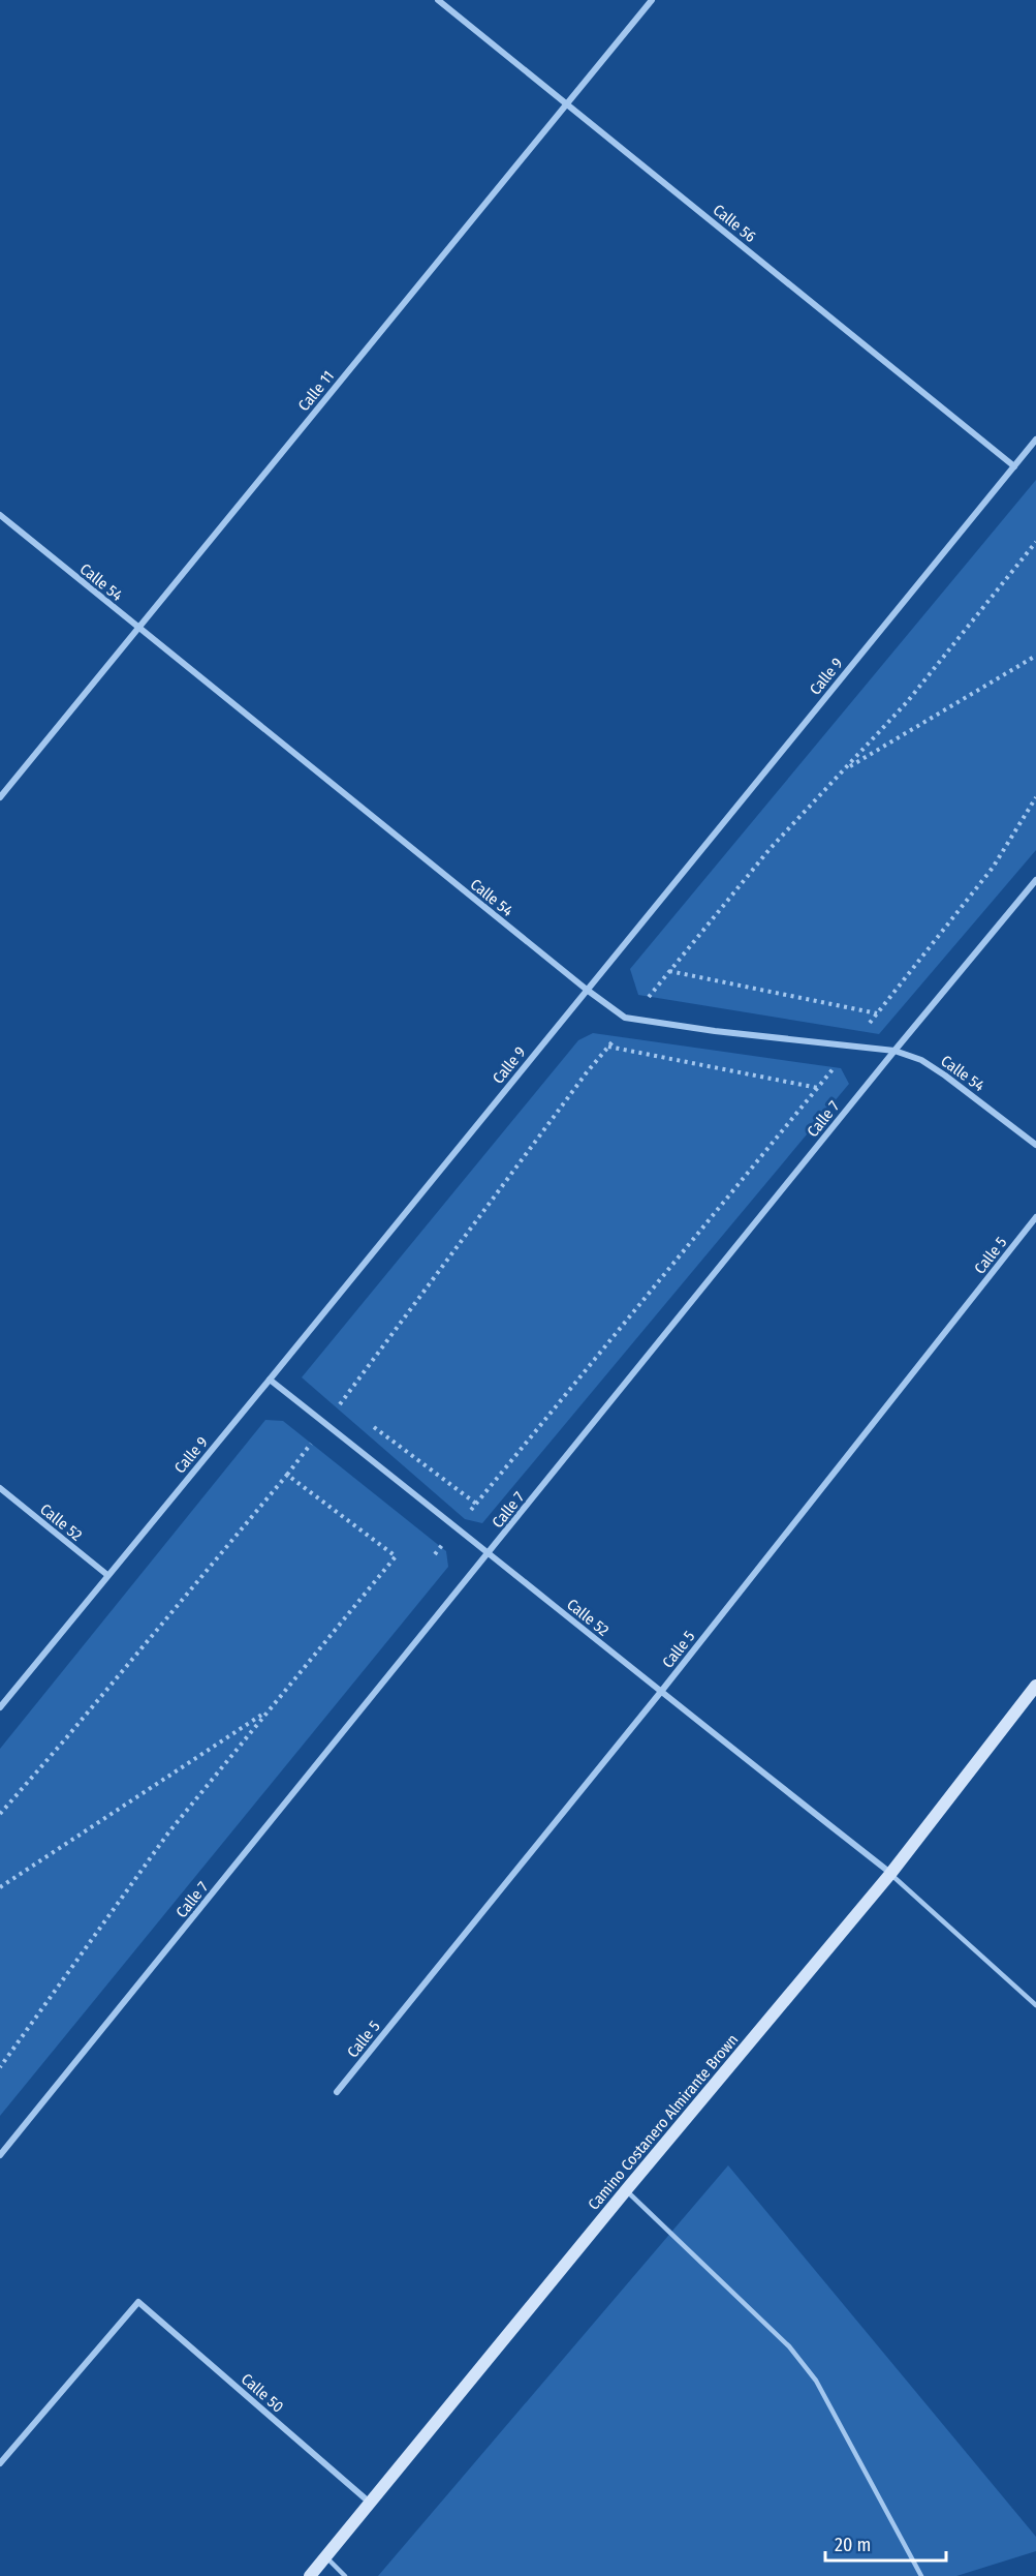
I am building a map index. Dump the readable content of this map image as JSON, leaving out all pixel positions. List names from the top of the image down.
{
  "streets": {
    "main road": ["Camino Costanero Almirante Brown"],
    "street": [
      "Calle 56",
      "Calle 11",
      "Calle 54",
      "Calle 9",
      "Calle 7",
      "Calle 5",
      "Calle 52",
      "Calle 50"
    ]
  },
  "crossings": [
    ["Calle 56", "Calle 11"],
    ["Calle 56", "Calle 9"],
    ["Calle 11", "Calle 54"],
    ["Calle 54", "Calle 9"],
    ["Calle 54", "Calle 7"],
    ["Calle 9", "Calle 52"],
    ["Calle 7", "Calle 52"],
    ["Calle 5", "Calle 52"],
    ["Calle 52", "Camino Costanero Almirante Brown"],
    ["Camino Costanero Almirante Brown", "Calle 50"]
  ],
  "scale_bar": "20 m"
}
